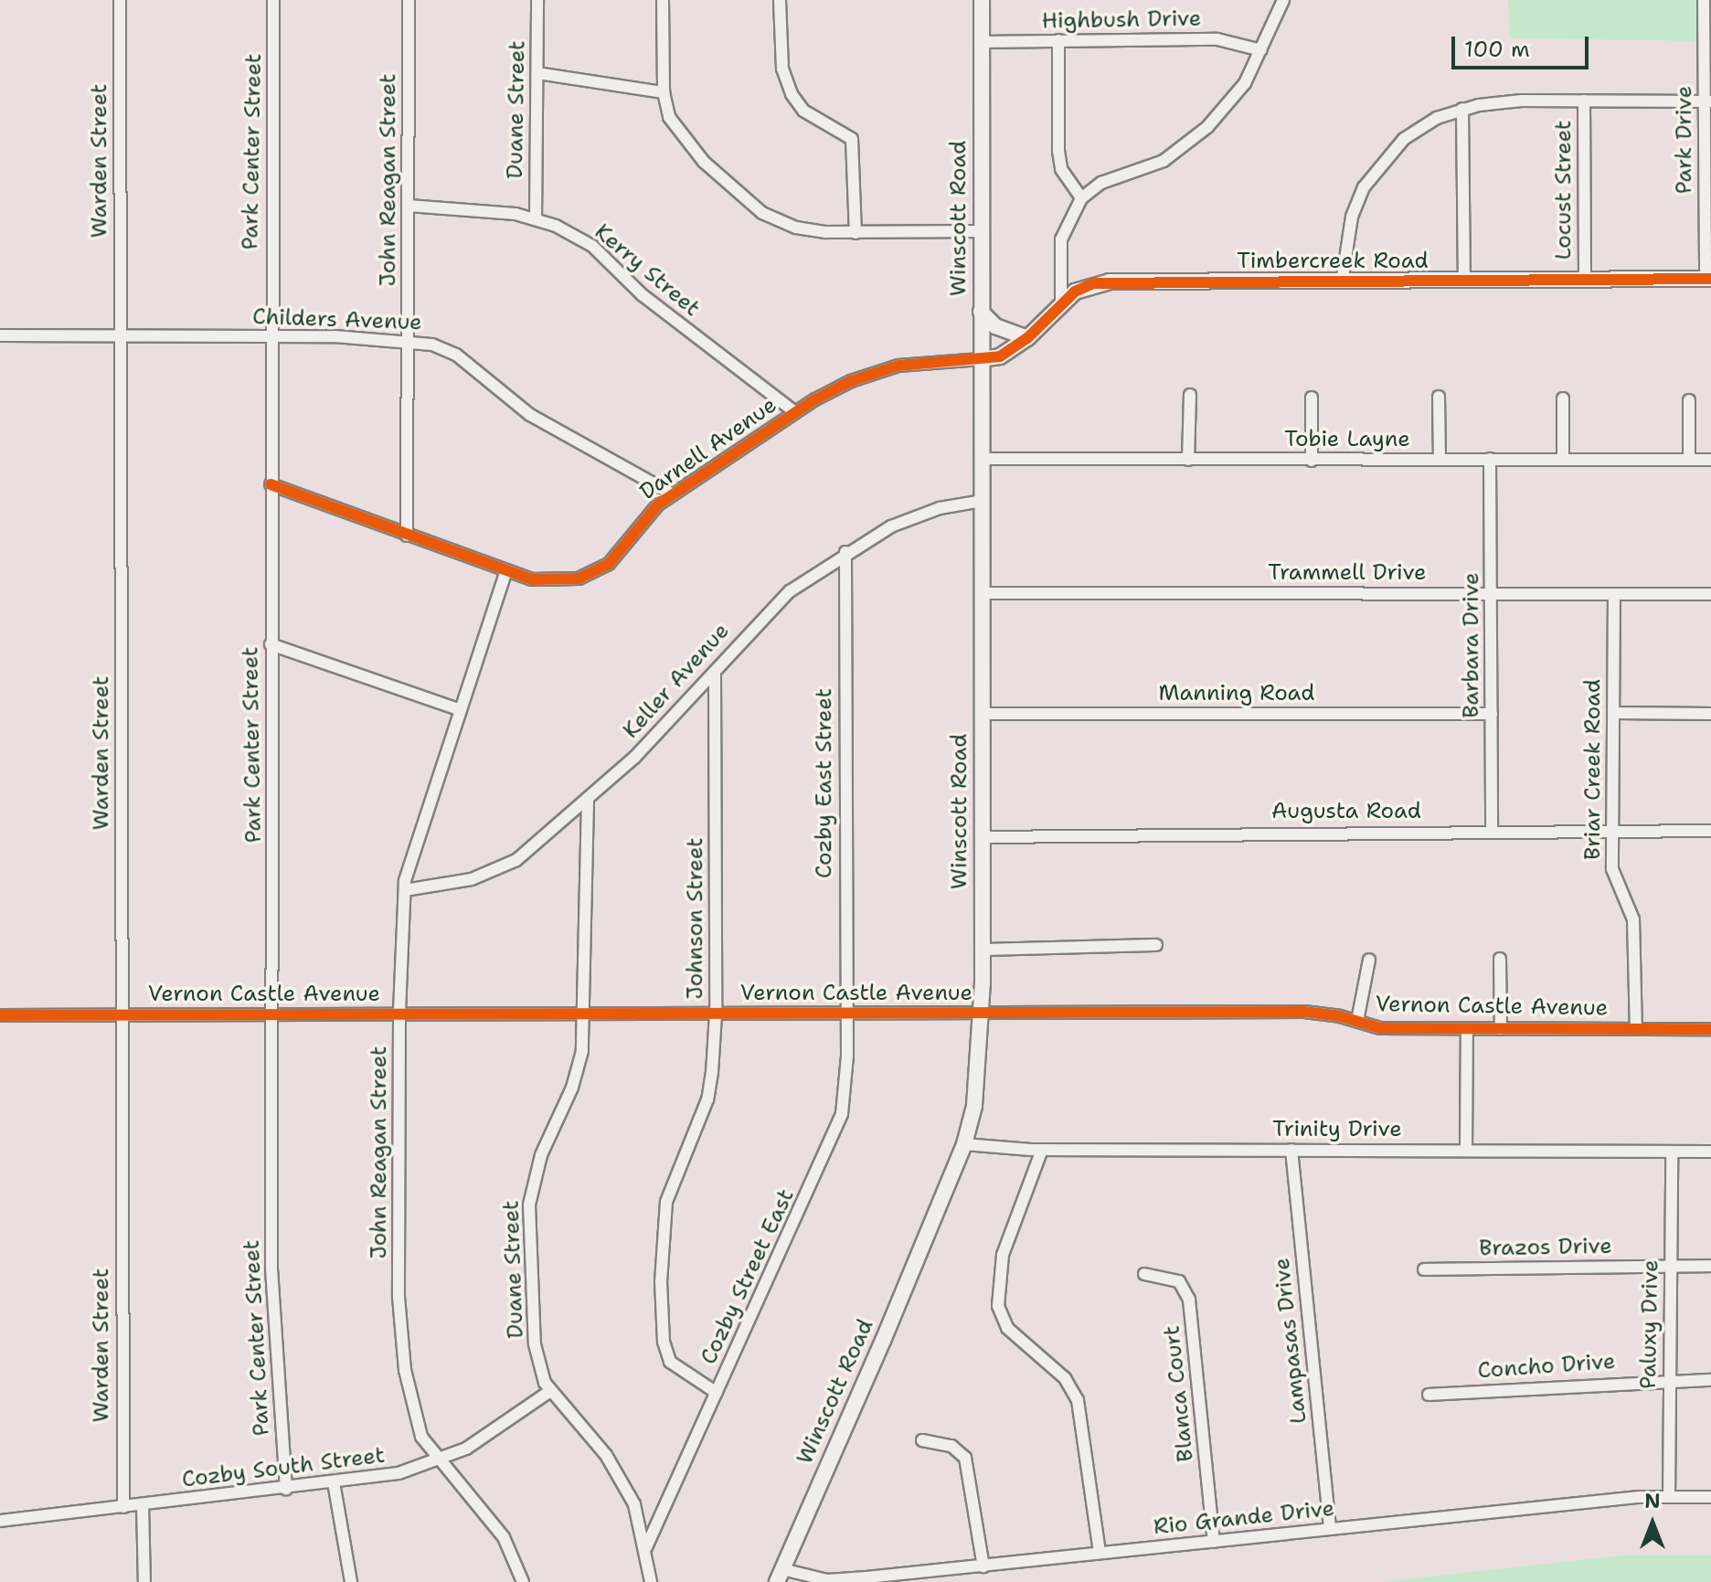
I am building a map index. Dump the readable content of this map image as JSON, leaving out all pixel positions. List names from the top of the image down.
{
  "streets": {
    "main road": ["Winscott Road", "Timbercreek Road"],
    "street": [
      "Highbush Drive",
      "Duane Street",
      "Park Drive",
      "Park Center Street",
      "Warden Street",
      "John Reagan Street",
      "Locust Street",
      "Kerry Street",
      "Childers Avenue",
      "Tobie Layne",
      "Darnell Avenue",
      "Trammell Drive",
      "Barbara Drive",
      "Keller Avenue",
      "Manning Road",
      "Briar Creek Road",
      "Cozby East Street",
      "Augusta Road",
      "Johnson Street",
      "Vernon Castle Avenue",
      "Trinity Drive",
      "Brazos Drive",
      "Cozby Street East",
      "Paluxy Drive",
      "Lampasas Drive",
      "Concho Drive",
      "Blanca Court",
      "Cozby South Street",
      "Rio Grande Drive"
    ]
  },
  "crossings": [
    ["Highbush Drive", "Winscott Road"],
    ["Duane Street", "Kerry Street"],
    ["Duane Street", "Keller Avenue"],
    ["Duane Street", "Vernon Castle Avenue"],
    ["Duane Street", "Cozby Street East"],
    ["Duane Street", "Cozby South Street"],
    ["Park Drive", "Timbercreek Road"],
    ["Park Center Street", "Childers Avenue"],
    ["Park Center Street", "Darnell Avenue"],
    ["Park Center Street", "Vernon Castle Avenue"],
    ["Park Center Street", "Cozby South Street"],
    ["Warden Street", "Childers Avenue"],
    ["Warden Street", "Vernon Castle Avenue"],
    ["Warden Street", "Cozby South Street"],
    ["John Reagan Street", "Kerry Street"],
    ["John Reagan Street", "Childers Avenue"],
    ["John Reagan Street", "Darnell Avenue"],
    ["John Reagan Street", "Keller Avenue"],
    ["John Reagan Street", "Vernon Castle Avenue"],
    ["John Reagan Street", "Cozby South Street"],
    ["Locust Street", "Timbercreek Road"],
    ["Winscott Road", "Timbercreek Road"],
    ["Winscott Road", "Tobie Layne"],
    ["Winscott Road", "Darnell Avenue"],
    ["Winscott Road", "Trammell Drive"],
    ["Winscott Road", "Keller Avenue"],
    ["Winscott Road", "Manning Road"],
    ["Winscott Road", "Augusta Road"],
    ["Winscott Road", "Vernon Castle Avenue"],
    ["Winscott Road", "Trinity Drive"],
    ["Winscott Road", "Rio Grande Drive"],
    ["Timbercreek Road", "Darnell Avenue"],
    ["Kerry Street", "Darnell Avenue"],
    ["Childers Avenue", "Darnell Avenue"],
    ["Tobie Layne", "Barbara Drive"],
    ["Trammell Drive", "Barbara Drive"],
    ["Trammell Drive", "Briar Creek Road"],
    ["Barbara Drive", "Manning Road"],
    ["Barbara Drive", "Augusta Road"],
    ["Keller Avenue", "Cozby East Street"],
    ["Keller Avenue", "Johnson Street"],
    ["Briar Creek Road", "Augusta Road"],
    ["Briar Creek Road", "Vernon Castle Avenue"],
    ["Cozby East Street", "Vernon Castle Avenue"],
    ["Cozby East Street", "Cozby Street East"],
    ["Johnson Street", "Vernon Castle Avenue"],
    ["Johnson Street", "Cozby Street East"],
    ["Vernon Castle Avenue", "Cozby Street East"],
    ["Trinity Drive", "Paluxy Drive"],
    ["Trinity Drive", "Lampasas Drive"],
    ["Brazos Drive", "Paluxy Drive"],
    ["Paluxy Drive", "Concho Drive"],
    ["Paluxy Drive", "Rio Grande Drive"],
    ["Lampasas Drive", "Rio Grande Drive"],
    ["Blanca Court", "Rio Grande Drive"]
  ],
  "scale_bar": "100 m",
  "north": "top"
}
